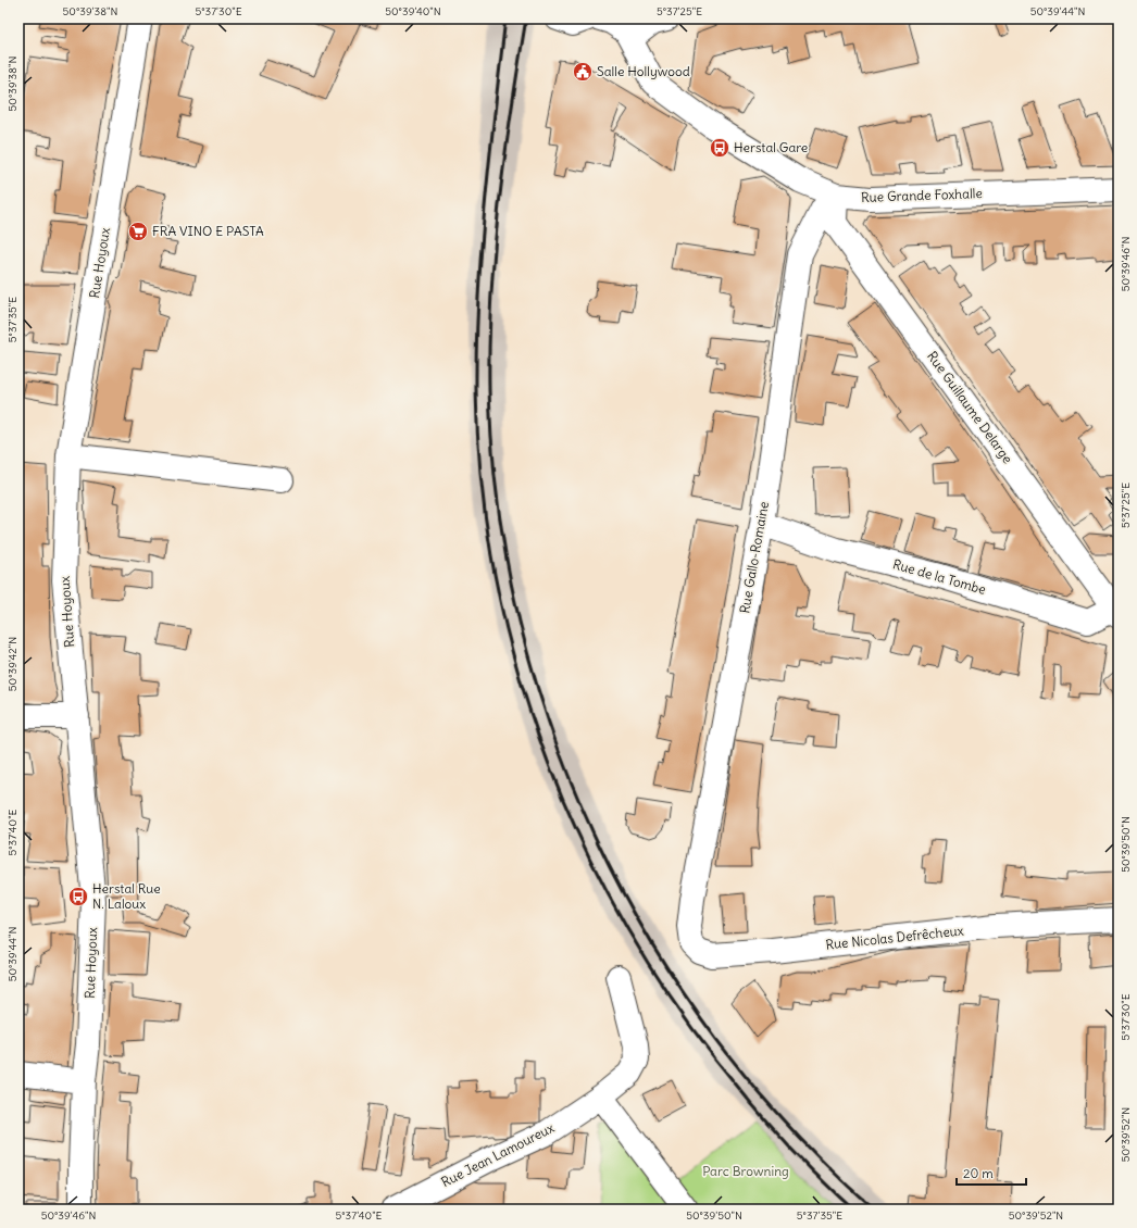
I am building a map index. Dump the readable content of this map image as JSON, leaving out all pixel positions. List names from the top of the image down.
{
  "streets": {
    "street": [
      "Rue Grande Foxhalle",
      "Rue Hoyoux",
      "Rue Guillaume Delarge",
      "Rue Gallo-Romaine",
      "Rue de la Tombe",
      "Rue Nicolas Defrêcheux",
      "Rue Jean Lamoureux"
    ]
  },
  "crossings": [
    ["Rue Grande Foxhalle", "Rue Guillaume Delarge"],
    ["Rue Grande Foxhalle", "Rue Gallo-Romaine"],
    ["Rue Guillaume Delarge", "Rue Gallo-Romaine"],
    ["Rue Guillaume Delarge", "Rue de la Tombe"],
    ["Rue Gallo-Romaine", "Rue de la Tombe"],
    ["Rue Gallo-Romaine", "Rue Nicolas Defrêcheux"]
  ],
  "parks": ["Parc Browning"],
  "places": {
    "public building": ["Salle Hollywood"],
    "bus stop": ["Herstal Gare", "Herstal Rue N. Laloux"],
    "supermarket": ["FRA VINO E PASTA"]
  },
  "scale_bar": "20 m",
  "coordinates": [
    "50°39'38\"N",
    "5°37'30\"E",
    "50°39'40\"N",
    "5°37'25\"E",
    "50°39'44\"N",
    "50°39'46\"N",
    "5°37'35\"E",
    "50°39'42\"N",
    "5°37'40\"E",
    "50°39'50\"N",
    "50°39'52\"N"
  ]
}
